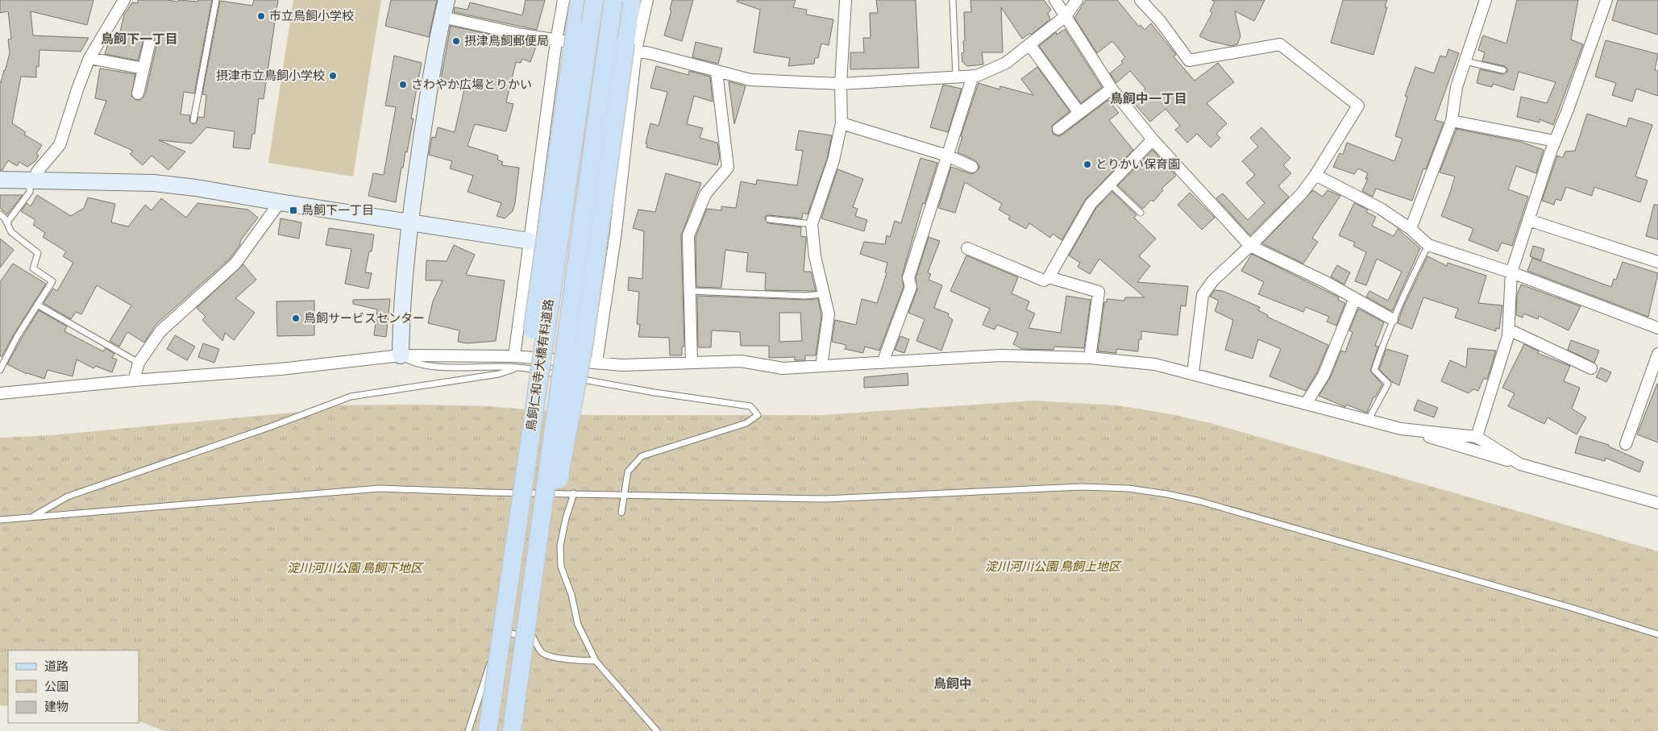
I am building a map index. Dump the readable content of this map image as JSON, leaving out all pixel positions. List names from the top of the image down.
{
  "streets": {
    "main road": ["鳥飼仁和寺大橋有料道路"]
  },
  "districts": ["鳥飼下一丁目", "鳥飼中一丁目", "鳥飼中"],
  "parks": ["淀川河川公園 鳥飼上地区", "淀川河川公園 鳥飼下地区"],
  "places": {
    "other": [
      "市立鳥飼小学校",
      "摂津鳥飼郵便局",
      "摂津市立鳥飼小学校",
      "さわやか広場とりかい",
      "とりかい保育園",
      "鳥飼サービスセンター"
    ],
    "transit": ["鳥飼下一丁目"]
  },
  "legend": ["道路", "公園", "建物"]
}
